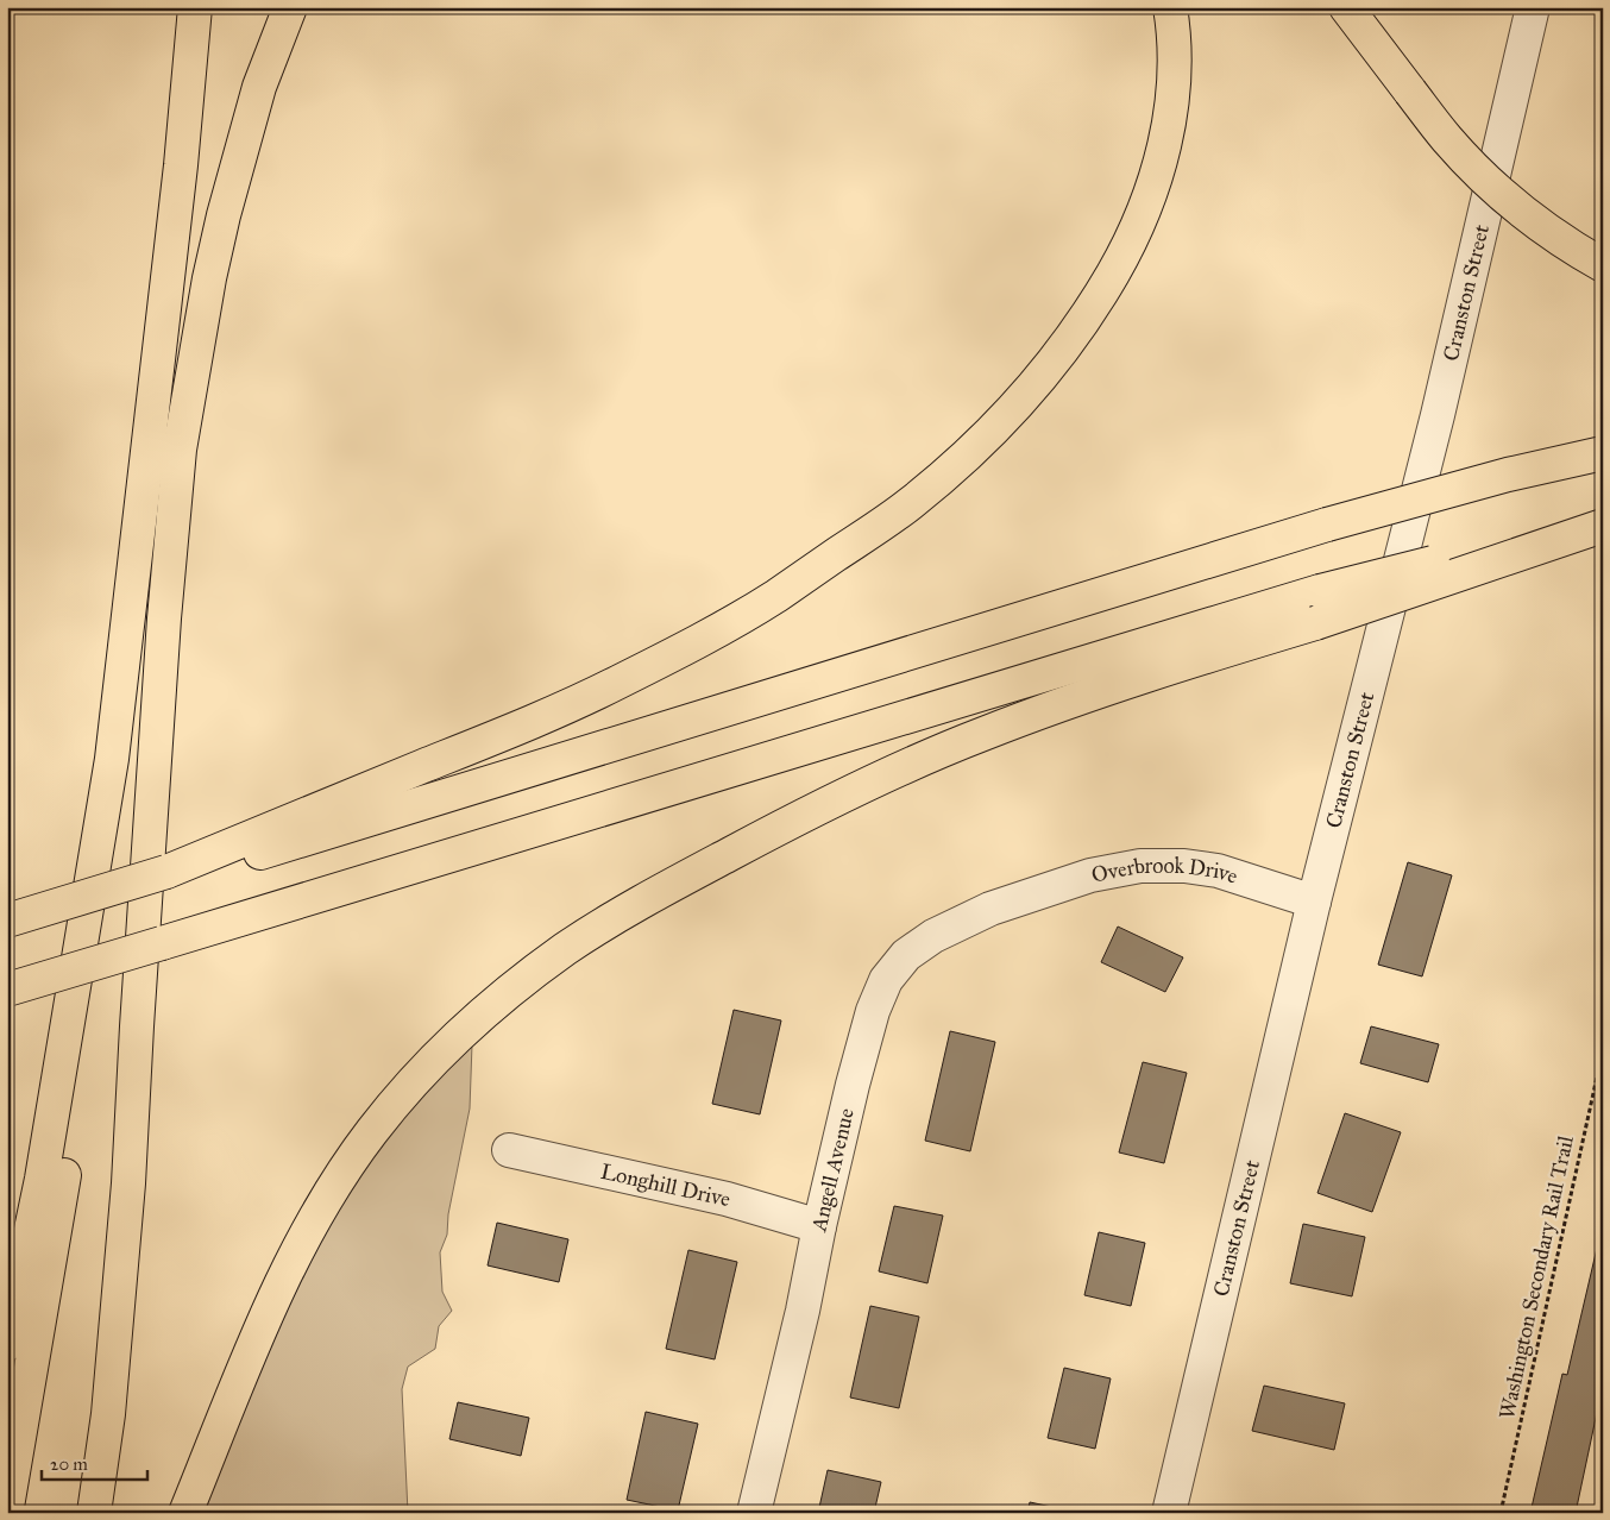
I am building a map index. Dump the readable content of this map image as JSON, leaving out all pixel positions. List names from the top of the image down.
{
  "streets": {
    "street": [
      "Cranston Street",
      "Overbrook Drive",
      "Angell Avenue",
      "Longhill Drive"
    ],
    "path": ["Washington Secondary Rail Trail"]
  },
  "crossings": [
    ["Cranston Street", "Overbrook Drive"],
    ["Overbrook Drive", "Angell Avenue"],
    ["Angell Avenue", "Longhill Drive"]
  ],
  "scale_bar": "20 m"
}
